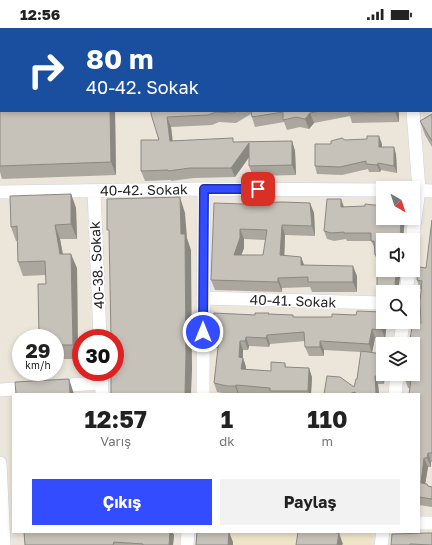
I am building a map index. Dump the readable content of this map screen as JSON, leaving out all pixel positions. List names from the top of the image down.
{
  "streets": {
    "street": ["40-42. Sokak", "40-38. Sokak", "40-41. Sokak"]
  },
  "crossings": [
    ["40-42. Sokak", "40-38. Sokak"]
  ],
  "north": "bottom right",
  "page": {
    "status": "12:56",
    "turn": ["80 m", "40-42. Sokak"],
    "speed": "29 km/h",
    "limit": "30",
    "eta": [
      "12:57",
      "Varış",
      "1",
      "dk",
      "110",
      "m"
    ],
    "buttons": ["Çıkış", "Paylaş"]
  }
}
